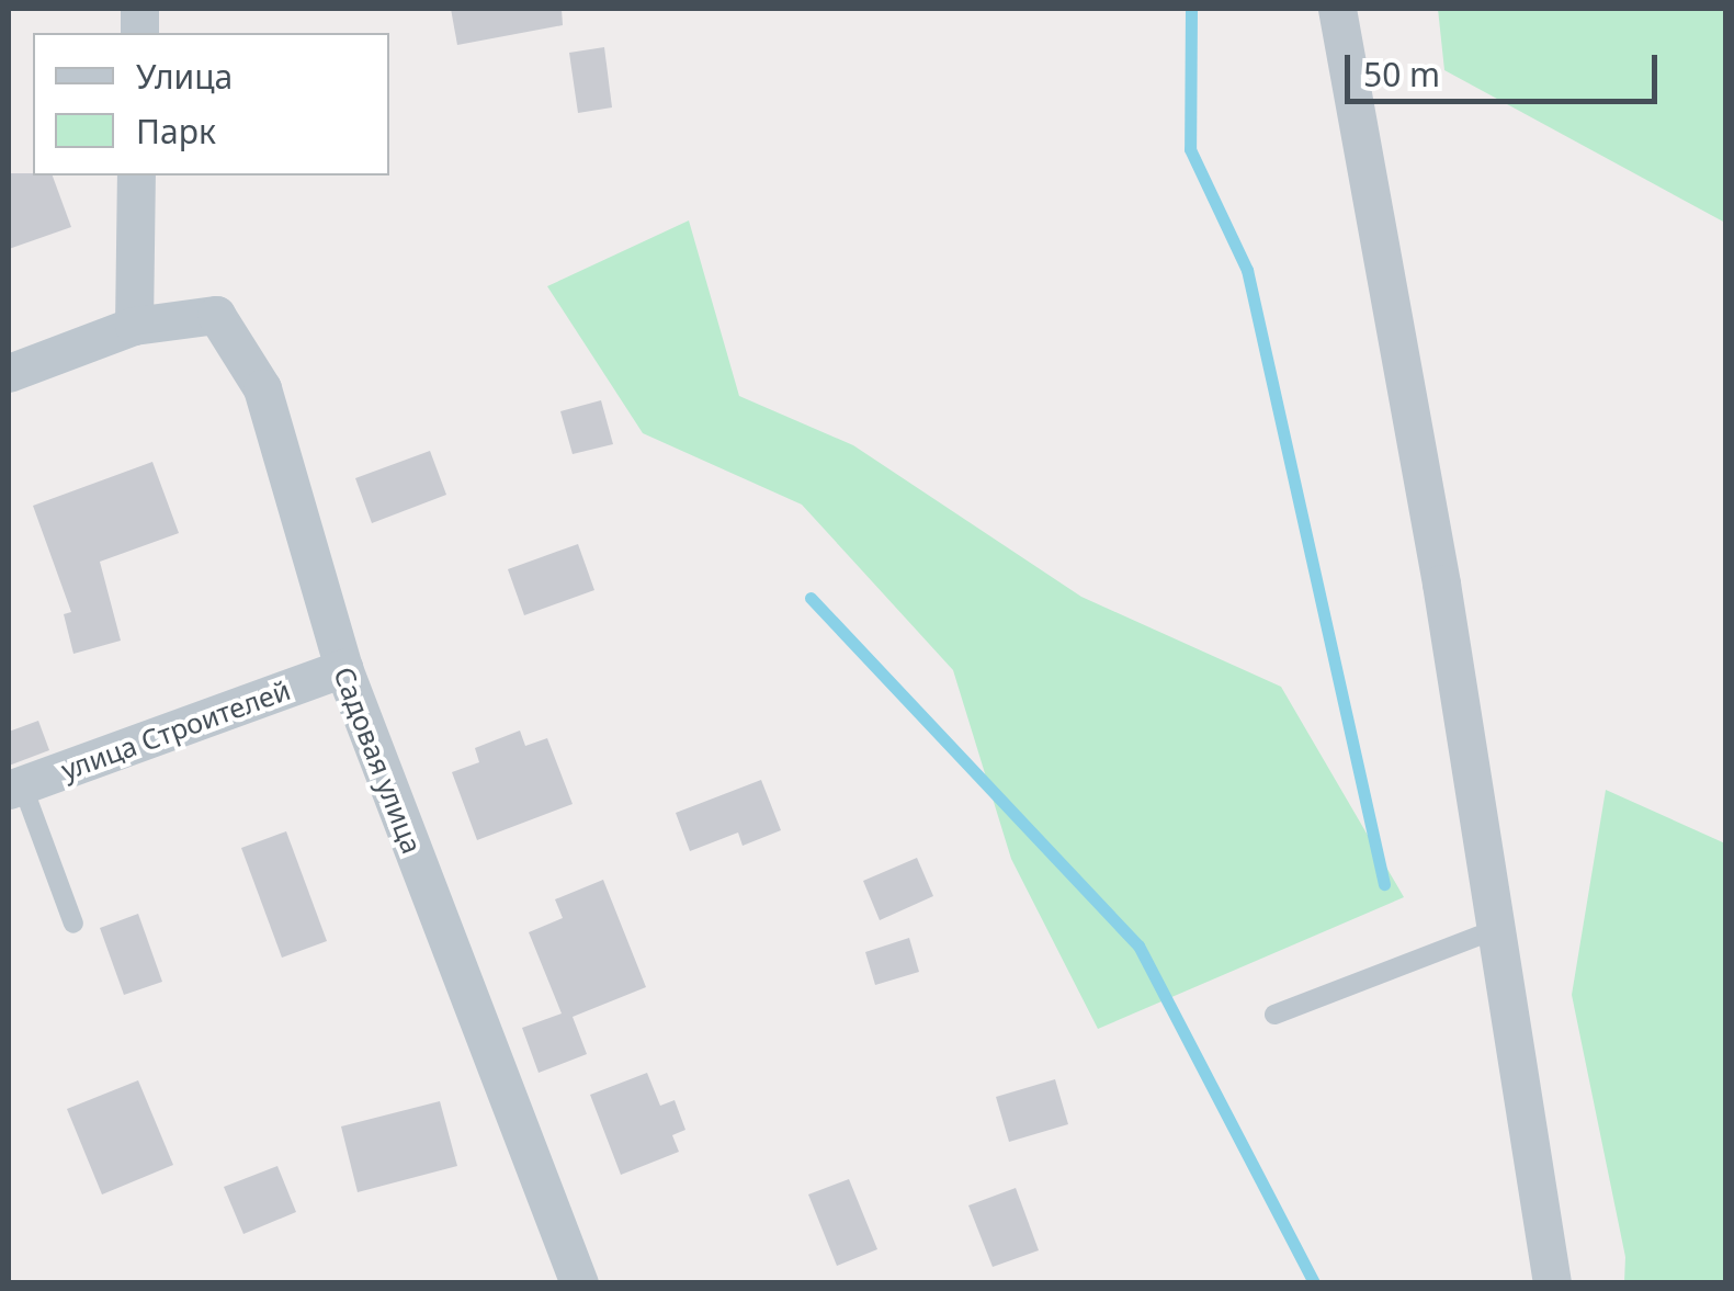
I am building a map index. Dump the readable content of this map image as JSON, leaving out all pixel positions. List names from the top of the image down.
{
  "streets": {
    "street": ["улица Строителей", "Садовая улица"]
  },
  "crossings": [
    ["улица Строителей", "Садовая улица"]
  ],
  "legend": ["Улица", "Парк"],
  "scale_bar": "50 m"
}
